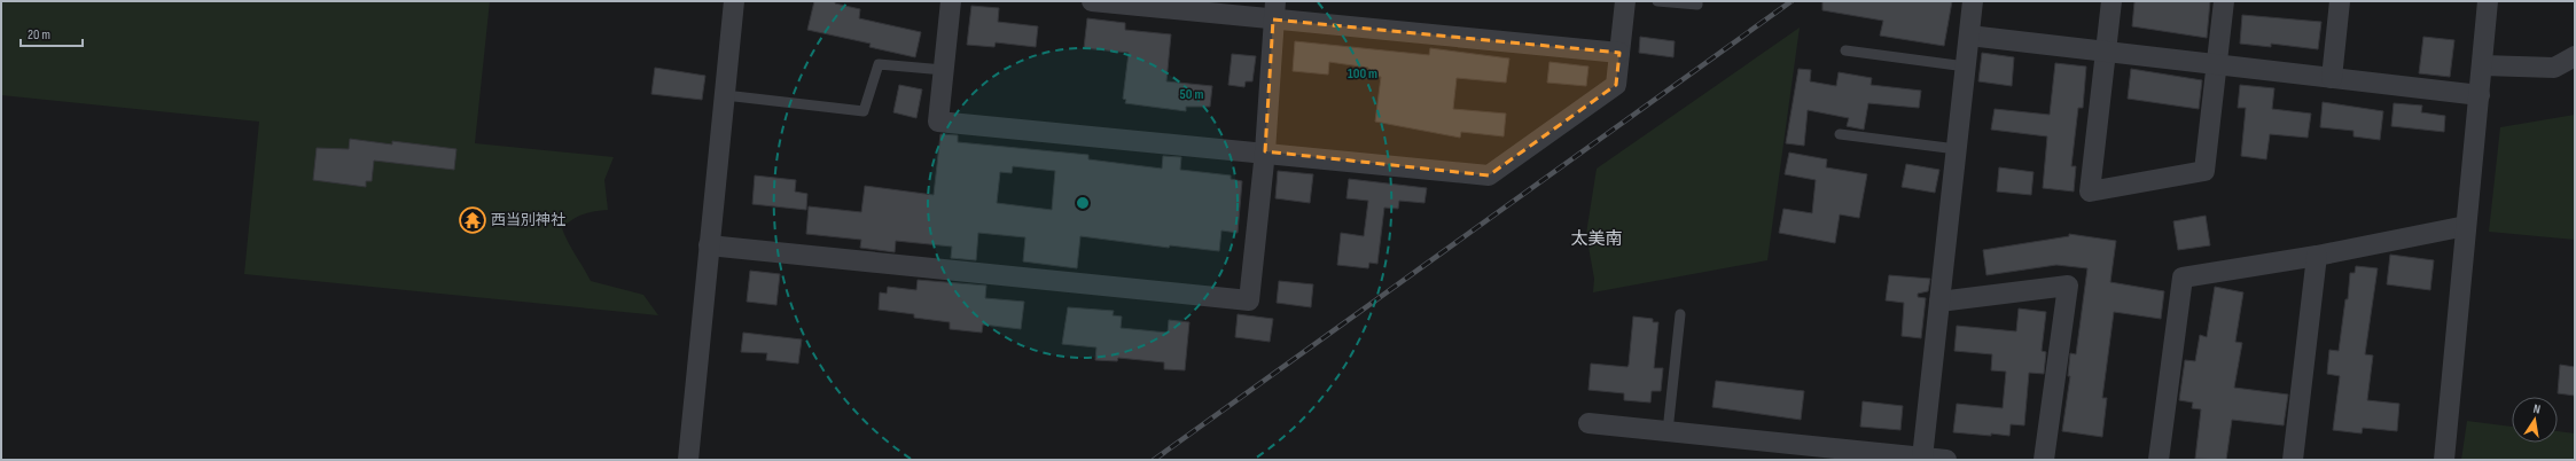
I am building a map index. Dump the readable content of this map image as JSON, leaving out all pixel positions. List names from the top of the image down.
{
  "districts": ["太美南"],
  "places": {
    "temple": ["西当別神社"]
  },
  "scale_bar": "20 m",
  "north": "top",
  "rings": ["100 m", "50 m"]
}
